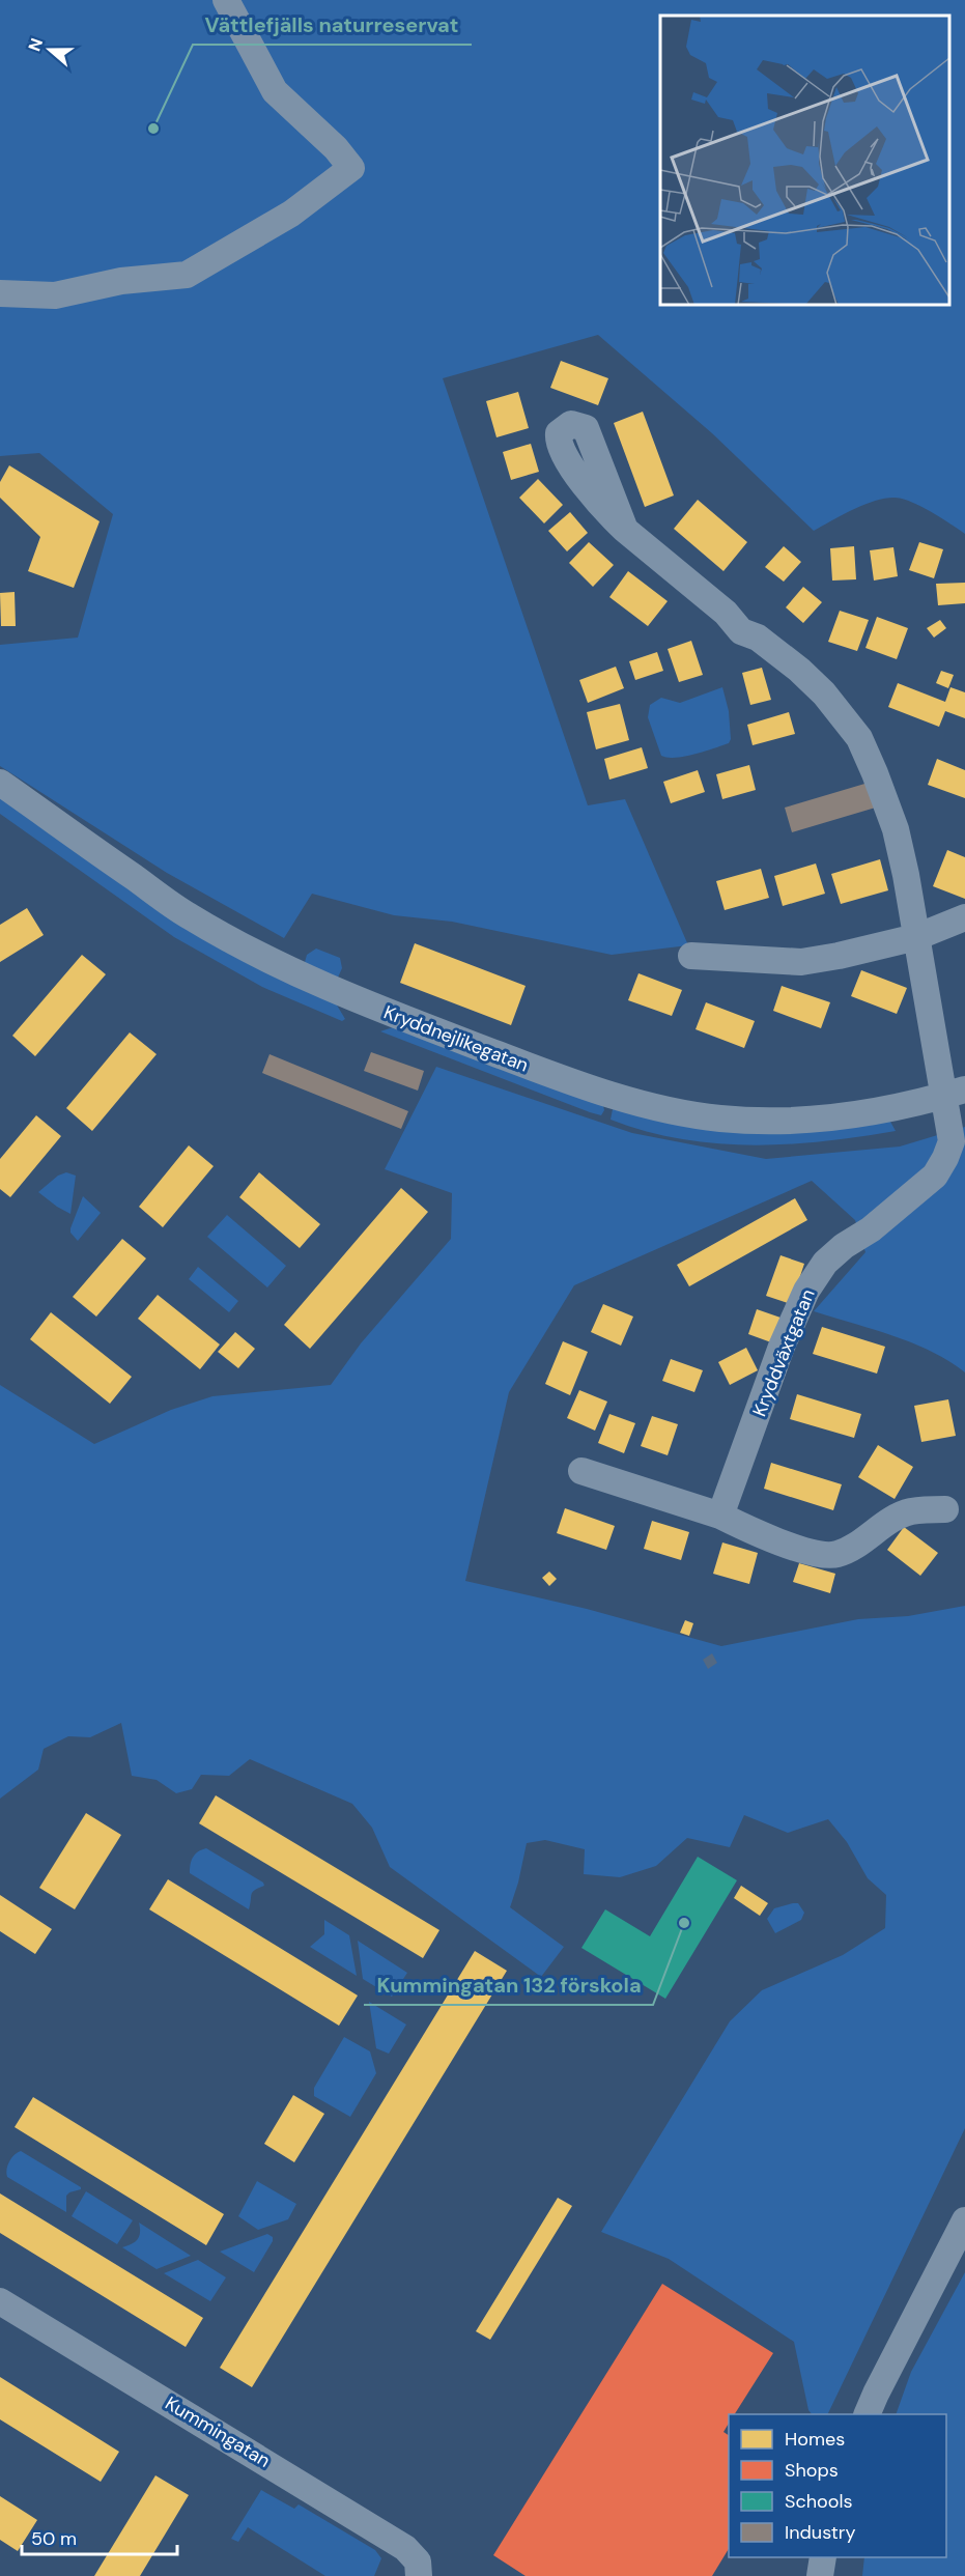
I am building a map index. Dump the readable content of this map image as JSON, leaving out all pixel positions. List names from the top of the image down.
{
  "streets": {
    "street": ["Kryddnejlikegatan", "Kryddväxtgatan", "Kummingatan"]
  },
  "crossings": [
    ["Kryddnejlikegatan", "Kryddväxtgatan"]
  ],
  "places": ["Vättlefjälls naturreservat", "Kummingatan 132 förskola"],
  "legend": [
    "Homes",
    "Shops",
    "Schools",
    "Industry"
  ],
  "scale_bar": "50 m",
  "north": "left"
}
